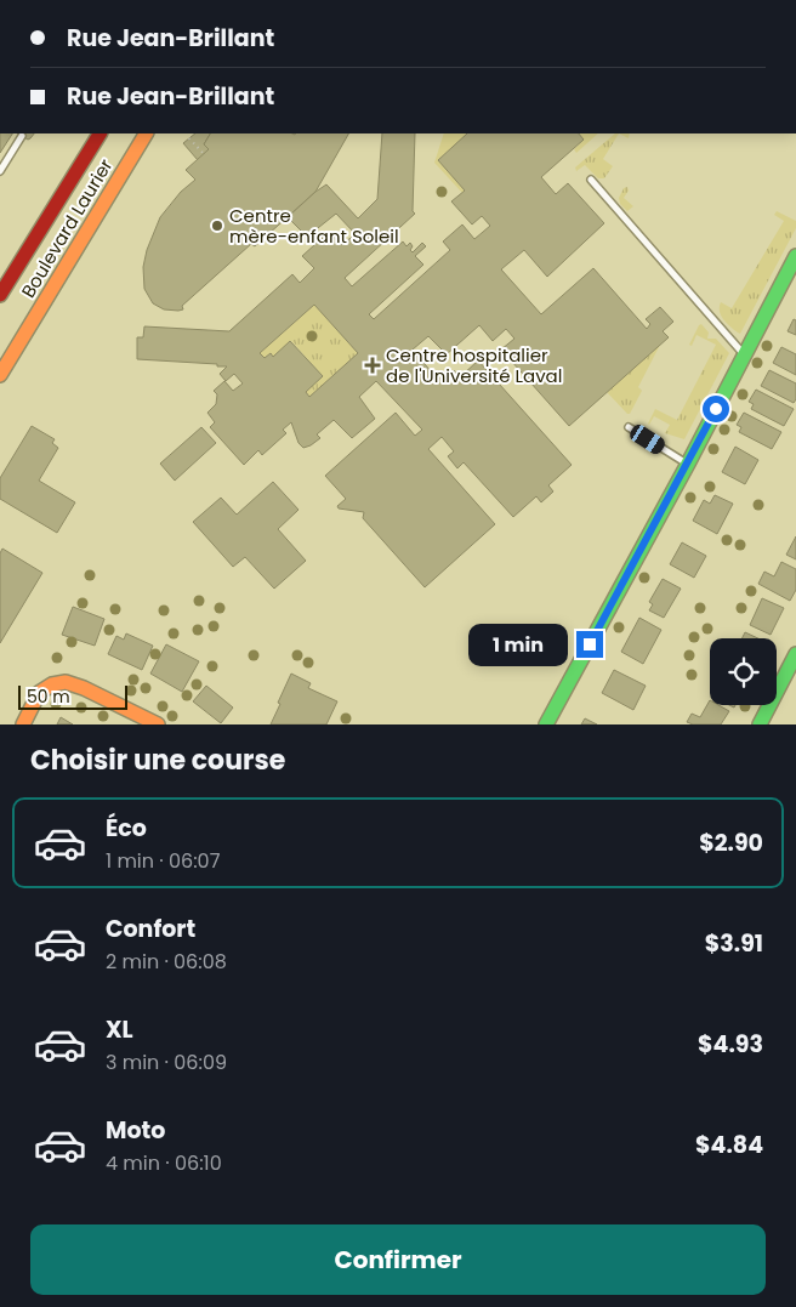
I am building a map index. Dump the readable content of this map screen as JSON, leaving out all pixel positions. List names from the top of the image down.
{
  "streets": {
    "street": ["Boulevard Laurier"]
  },
  "places": {
    "other": ["Centre mère-enfant Soleil"],
    "health": ["Centre hospitalier de l'Université Laval"]
  },
  "scale_bar": "50 m",
  "page": {
    "banner": ["Rue Jean-Brillant", "Rue Jean-Brillant"],
    "bubble": "1 min",
    "scale": "50 m",
    "heading": "Choisir une course",
    "list": [
      {
        "name": "Éco",
        "note": "1 min · 06:07",
        "value": "$2.90"
      },
      {
        "name": "Confort",
        "note": "2 min · 06:08",
        "value": "$3.91"
      },
      {
        "name": "XL",
        "note": "3 min · 06:09",
        "value": "$4.93"
      },
      {
        "name": "Moto",
        "note": "4 min · 06:10",
        "value": "$4.84"
      }
    ],
    "buttons": "Confirmer"
  }
}
